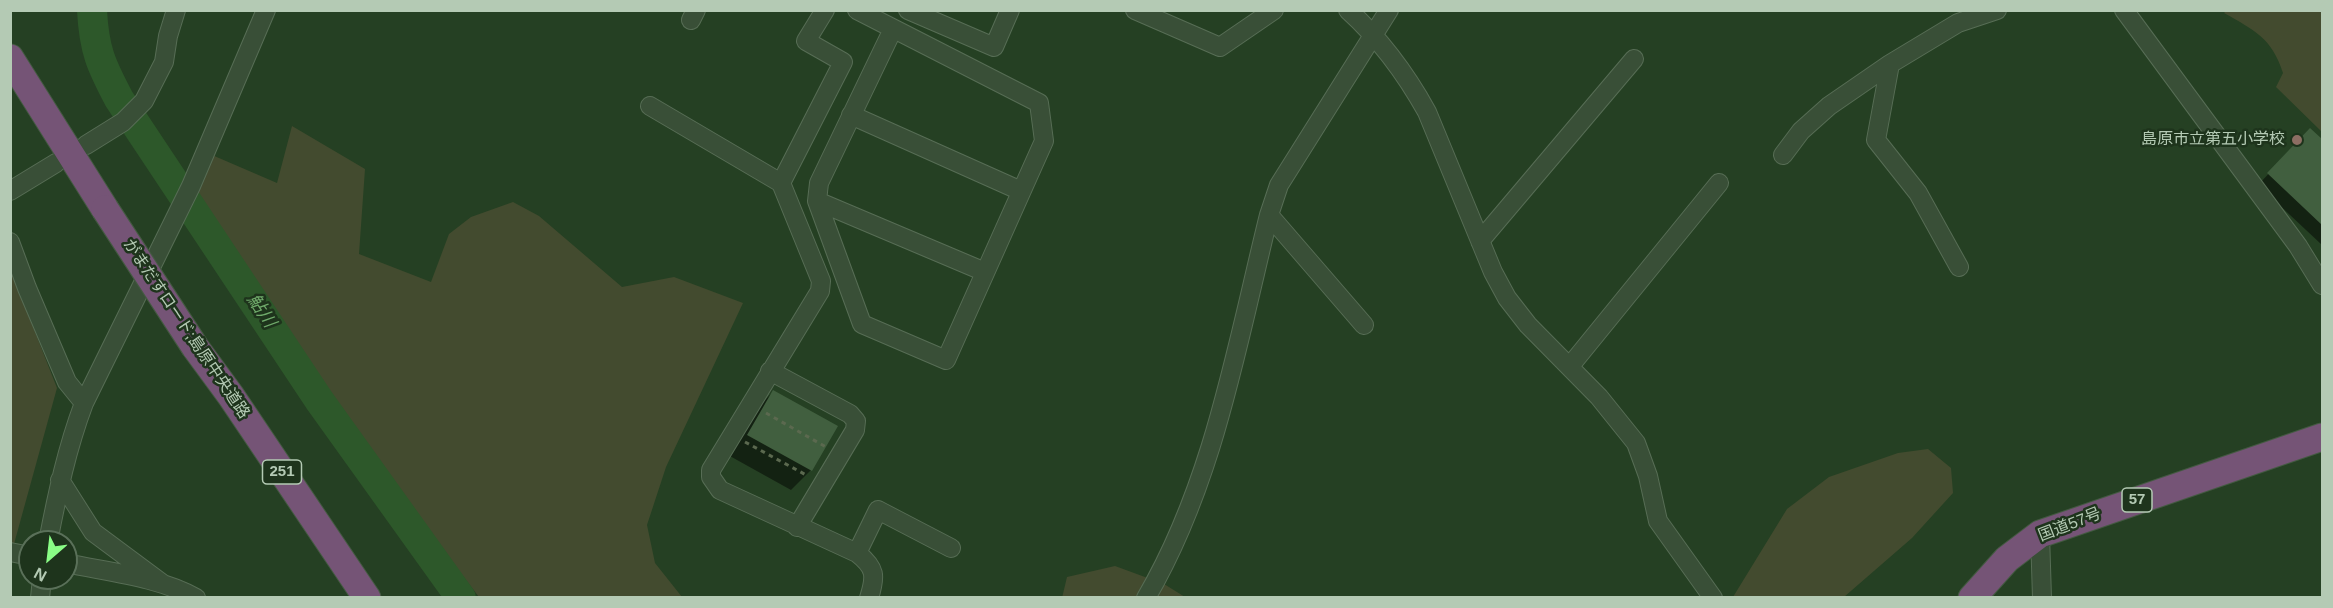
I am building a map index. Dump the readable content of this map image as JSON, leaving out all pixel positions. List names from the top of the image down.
{
  "streets": {
    "highway": [
      "がまだすロード;島原中央道路",
      "251",
      "57",
      "国道57号"
    ]
  },
  "water": ["鮎川"],
  "places": ["島原市立第五小学校"],
  "north": "bottom left"
}
